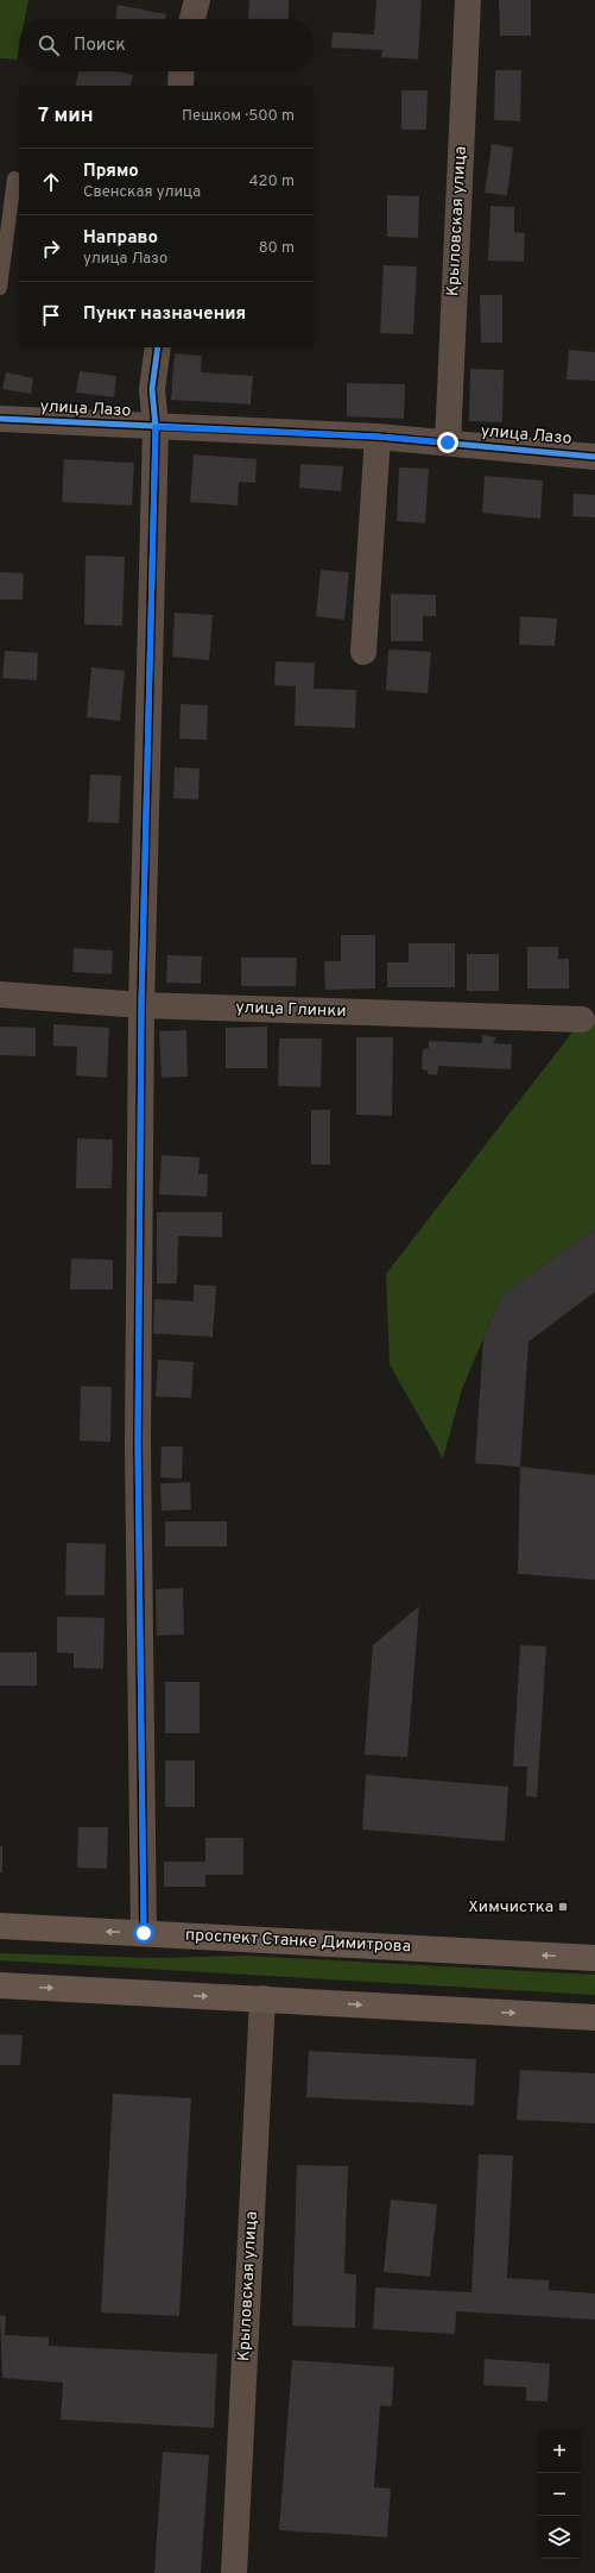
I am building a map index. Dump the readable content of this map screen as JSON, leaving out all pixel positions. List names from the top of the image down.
{
  "streets": {
    "main road": ["проспект Станке Димитрова"],
    "street": ["Крыловская улица", "улица Лазо", "улица Глинки"]
  },
  "crossings": [
    ["Крыловская улица", "улица Лазо"]
  ],
  "places": {
    "transit": ["Химчистка"]
  },
  "page": {
    "search": "Поиск",
    "heading": ["7 мин", "Пешком · 500 m"],
    "list": [
      ["Прямо", "Свенская улица", "420 m"],
      ["Направо", "улица Лазо", "80 m"],
      "Пункт назначения"
    ],
    "map_buttons": ["+", "−"]
  }
}
